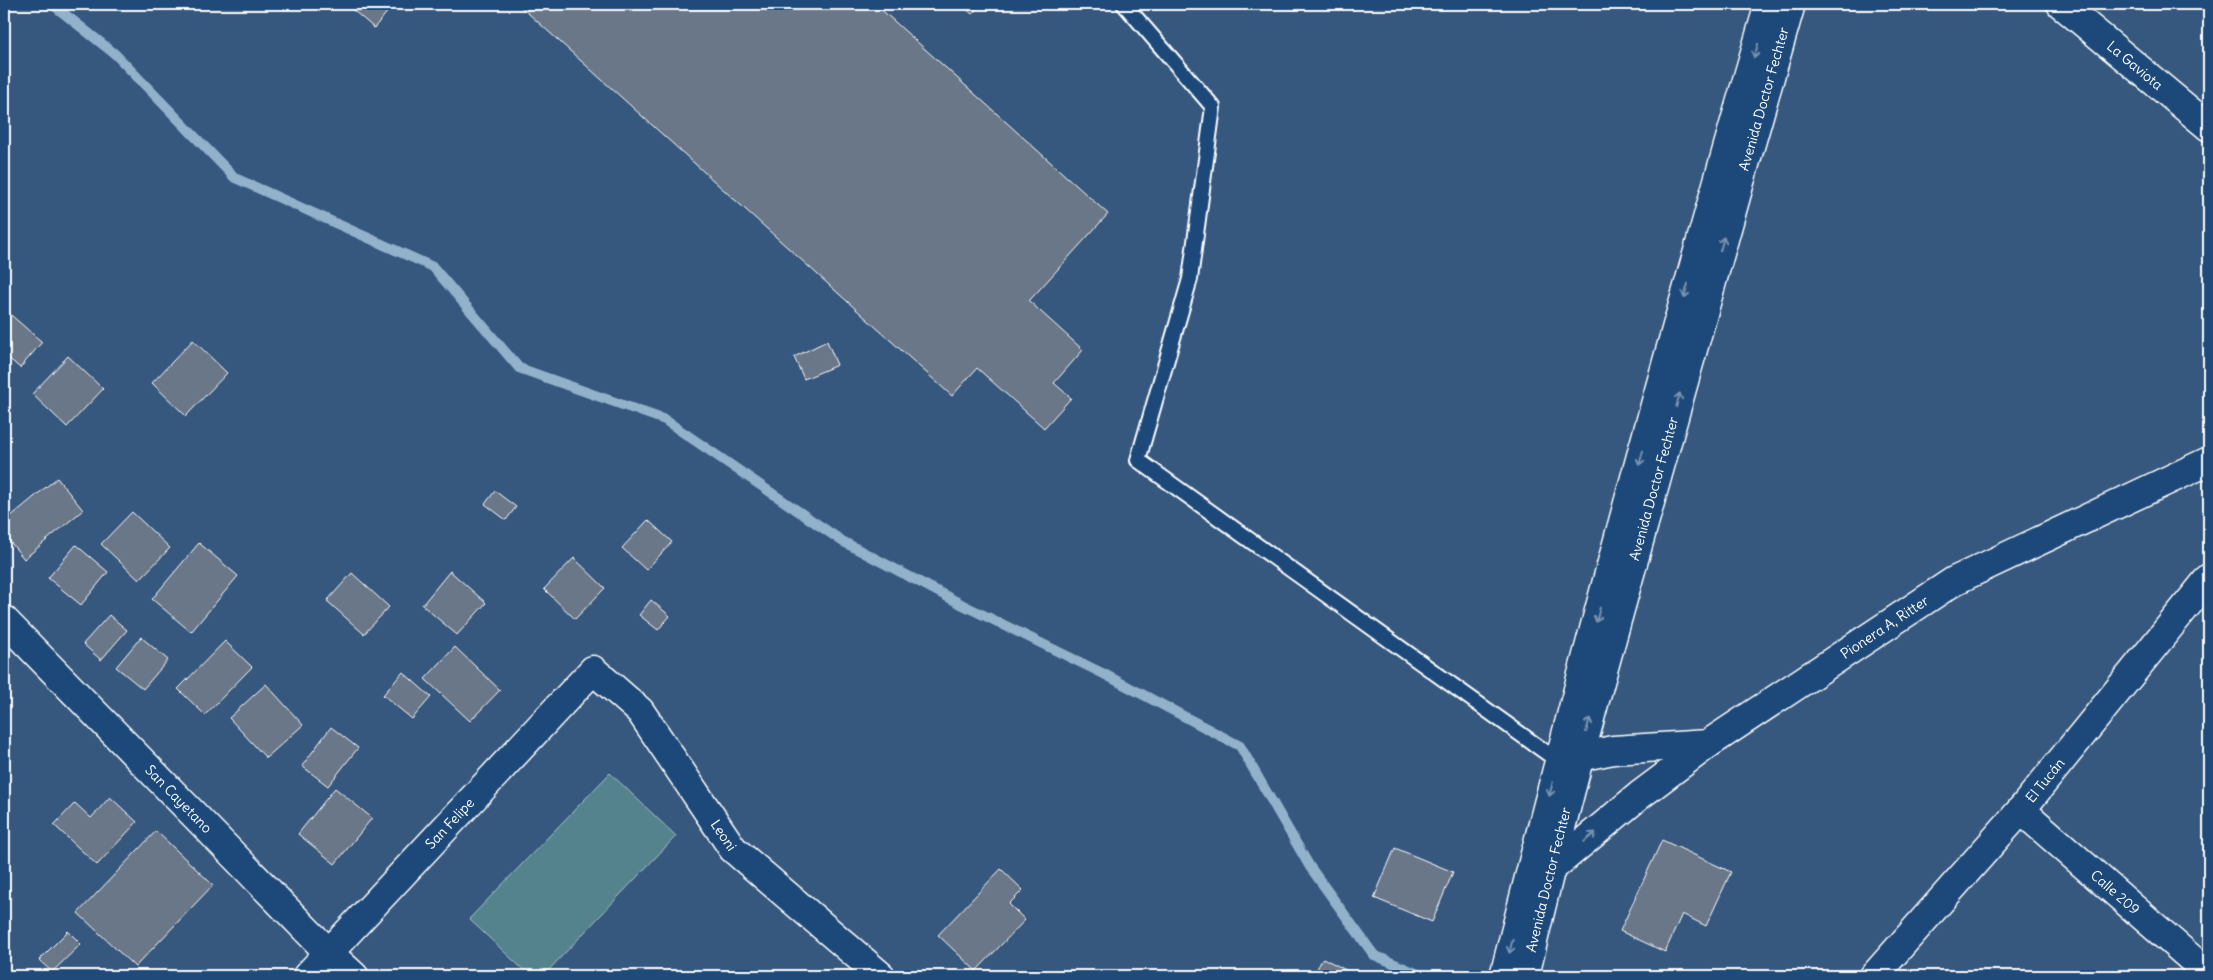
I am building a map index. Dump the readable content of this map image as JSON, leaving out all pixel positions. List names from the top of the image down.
{
  "streets": {
    "street": [
      "La Gaviota",
      "Avenida Doctor Fechter",
      "Pionera A, Ritter",
      "El Tucán",
      "San Cayetano",
      "San Felipe",
      "Leoni",
      "Calle 209"
    ]
  },
  "crossings": [
    ["Avenida Doctor Fechter", "Pionera A, Ritter"],
    ["El Tucán", "Calle 209"],
    ["San Cayetano", "San Felipe"],
    ["San Felipe", "Leoni"]
  ]
}
